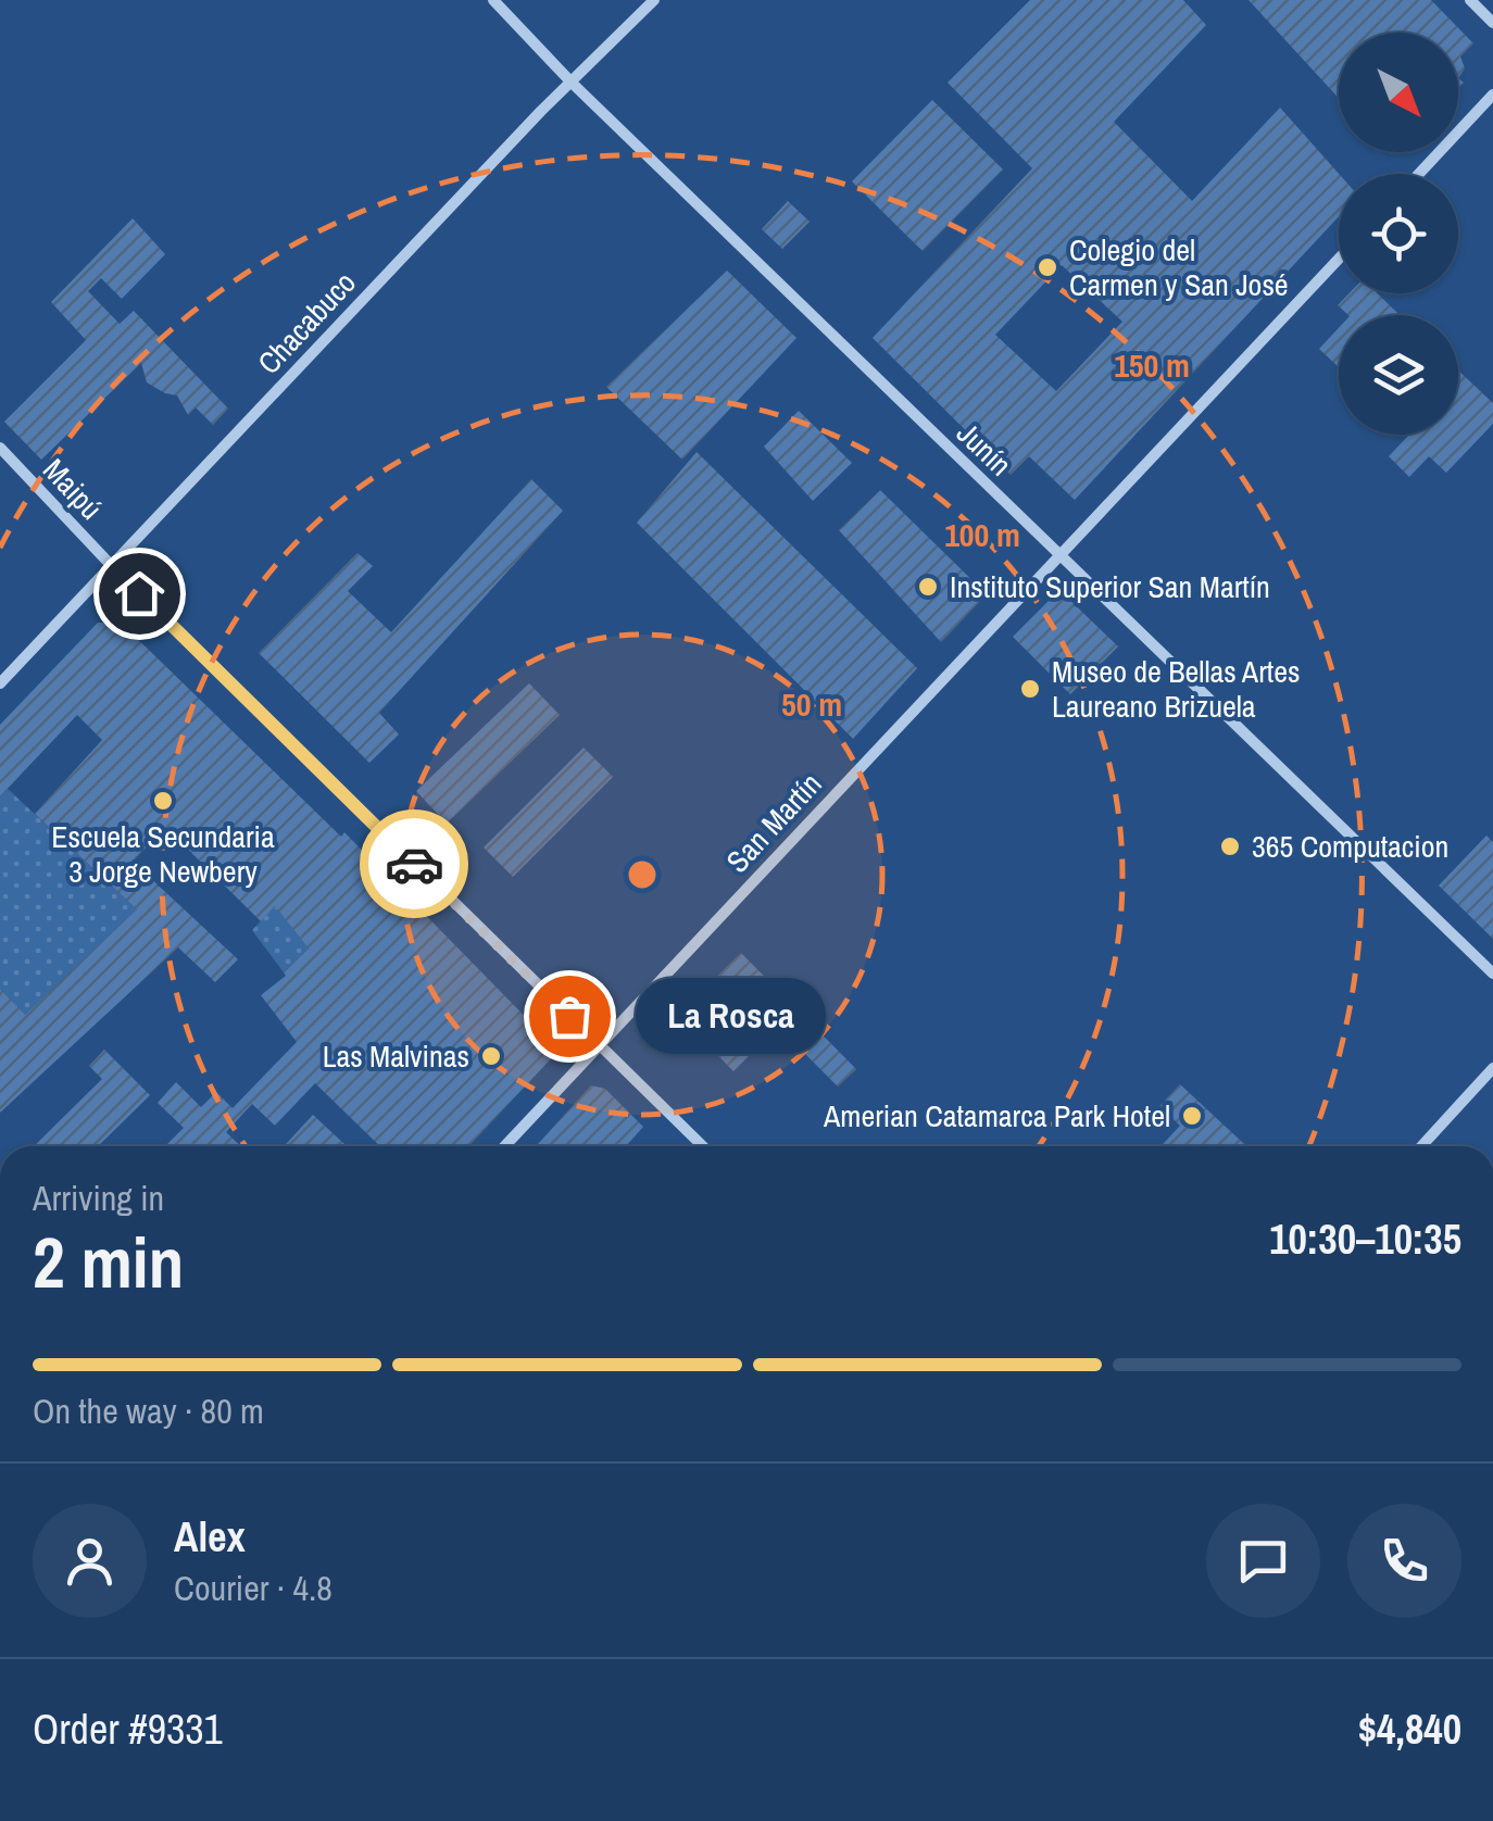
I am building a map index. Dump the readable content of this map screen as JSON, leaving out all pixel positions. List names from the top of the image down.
{
  "streets": {
    "street": [
      "Chacabuco",
      "Junín",
      "Maipú",
      "San Martín"
    ]
  },
  "crossings": [
    ["Chacabuco", "Junín"],
    ["Chacabuco", "Maipú"],
    ["Junín", "San Martín"],
    ["Maipú", "San Martín"]
  ],
  "places": [
    "Colegio del Carmen y San José",
    "Instituto Superior San Martín",
    "Museo de Bellas Artes Laureano Brizuela",
    "Escuela Secundaria 3 Jorge Newbery",
    "365 Computacion",
    "La Rosca",
    "Las Malvinas",
    "Amerian Catamarca Park Hotel"
  ],
  "north": "bottom right",
  "page": {
    "bubble": "La Rosca",
    "heading": ["2 min", "Arriving in", "10:30–10:35"],
    "panel": [
      "Alex",
      "Courier · 4.8",
      "Order #9331",
      "$4,840"
    ],
    "bar": "On the way · 80 m"
  },
  "rings": ["150 m", "100 m", "50 m"]
}
